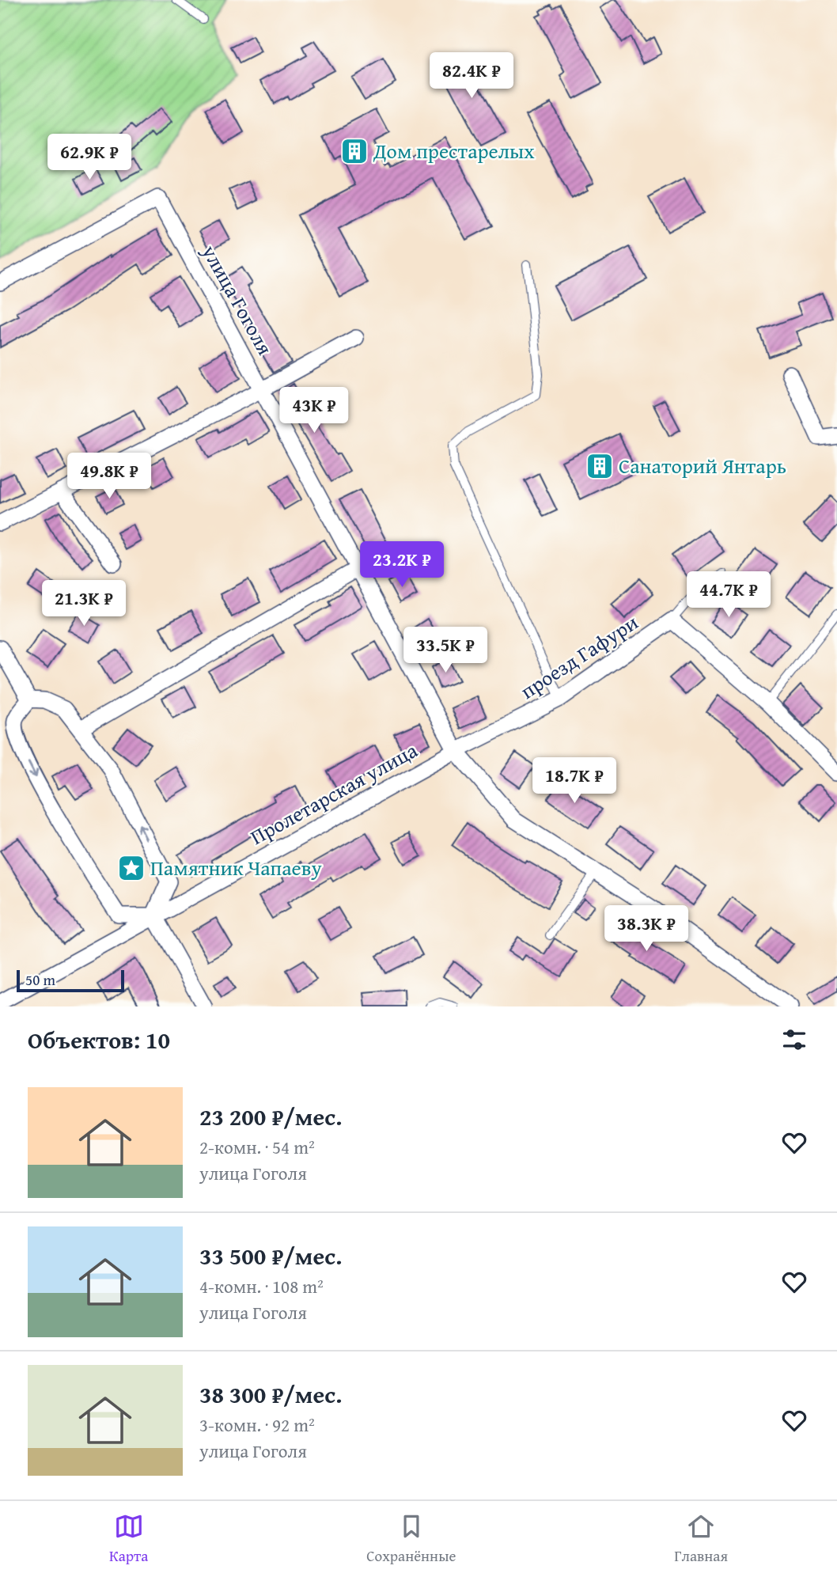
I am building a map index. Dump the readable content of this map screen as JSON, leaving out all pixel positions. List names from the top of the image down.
{
  "streets": {
    "street": ["улица Гоголя", "проезд Гафури", "Пролетарская улица"]
  },
  "crossings": [
    ["улица Гоголя", "проезд Гафури"],
    ["улица Гоголя", "Пролетарская улица"],
    ["проезд Гафури", "Пролетарская улица"]
  ],
  "places": {
    "building": ["Дом престарелых", "Санаторий Янтарь"],
    "place": ["Памятник Чапаеву"]
  },
  "scale_bar": "50 m",
  "page": {
    "price": [
      "82.4K ₽",
      "62.9K ₽",
      "43K ₽",
      "49.8K ₽",
      "23.2K ₽",
      "44.7K ₽",
      "21.3K ₽",
      "33.5K ₽",
      "18.7K ₽",
      "38.3K ₽"
    ],
    "scale": "50 m",
    "heading": "Объектов: 10",
    "list": [
      {
        "name": "23 200 ₽/мес.",
        "note": "2-комн. · 54 m² · улица Гоголя"
      },
      {
        "name": "33 500 ₽/мес.",
        "note": "4-комн. · 108 m² · улица Гоголя"
      },
      {
        "name": "38 300 ₽/мес.",
        "note": "3-комн. · 92 m² · улица Гоголя"
      }
    ],
    "tabs": ["Карта", "Сохранённые", "Главная"]
  }
}
